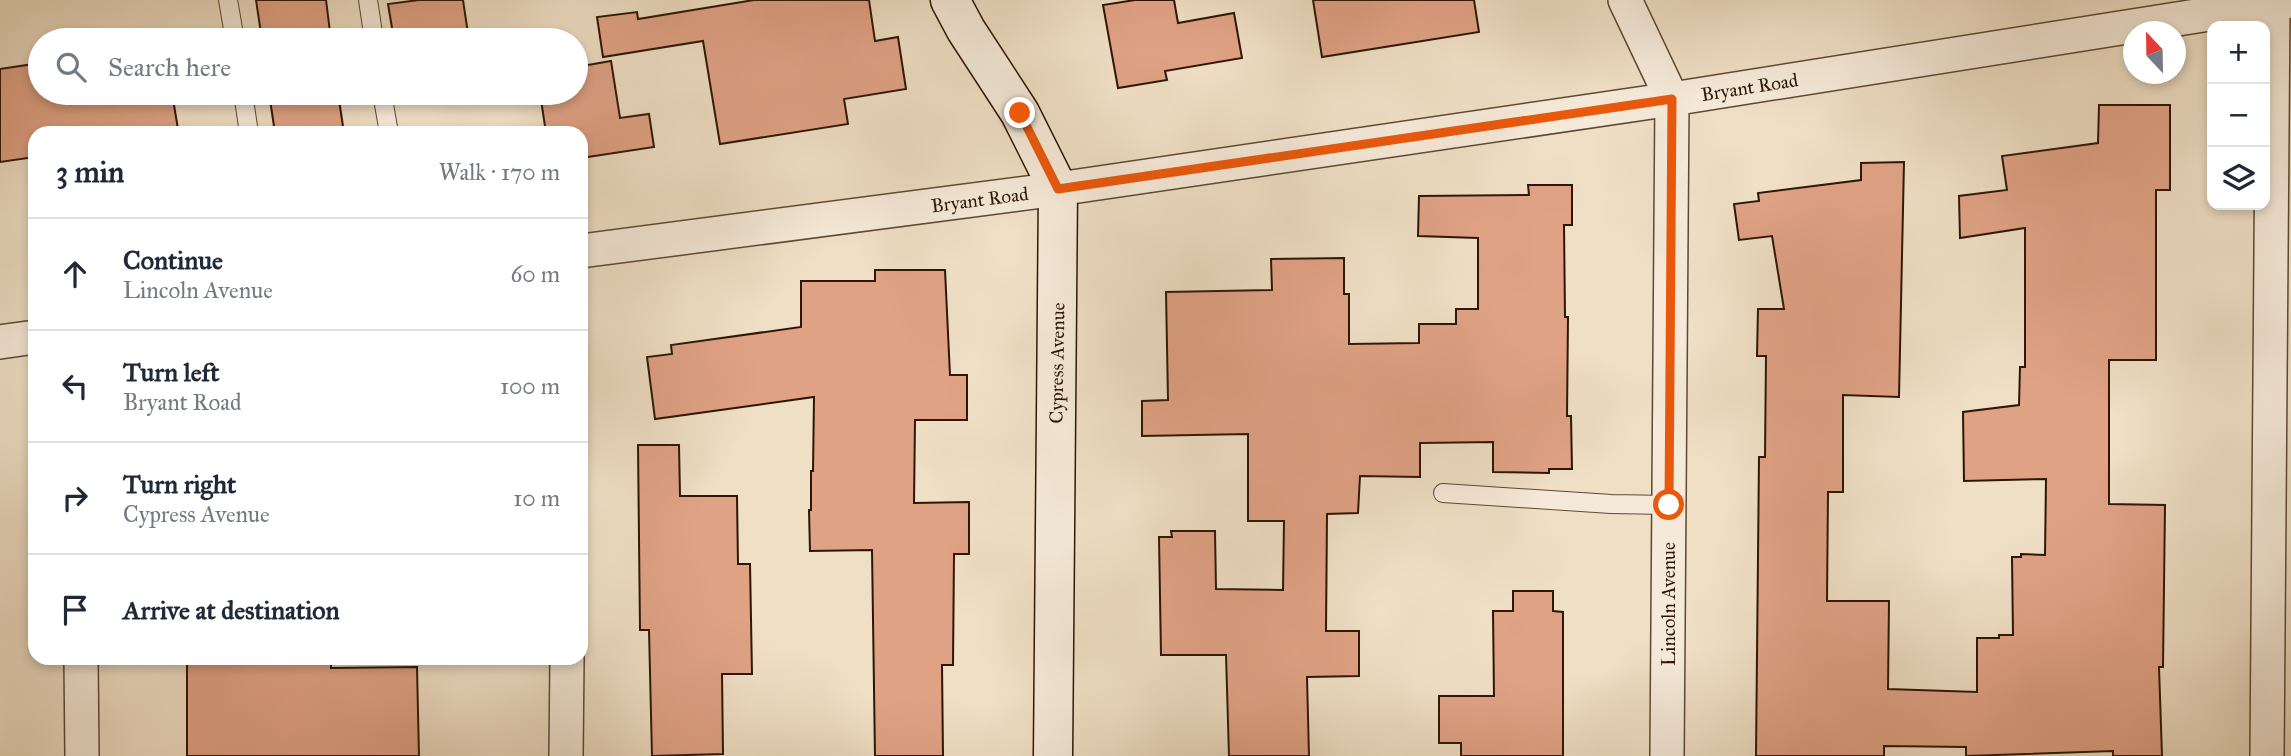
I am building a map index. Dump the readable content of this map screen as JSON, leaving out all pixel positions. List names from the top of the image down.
{
  "streets": {
    "street": ["Bryant Road", "Cypress Avenue", "Lincoln Avenue"]
  },
  "crossings": [
    ["Bryant Road", "Cypress Avenue"],
    ["Bryant Road", "Lincoln Avenue"]
  ],
  "north": "top",
  "page": {
    "map_buttons": ["+", "−"],
    "search": "Search here",
    "heading": ["3 min", "Walk · 170 m"],
    "list": [
      ["Continue", "Lincoln Avenue", "60 m"],
      ["Turn left", "Bryant Road", "100 m"],
      ["Turn right", "Cypress Avenue", "10 m"],
      "Arrive at destination"
    ]
  }
}
